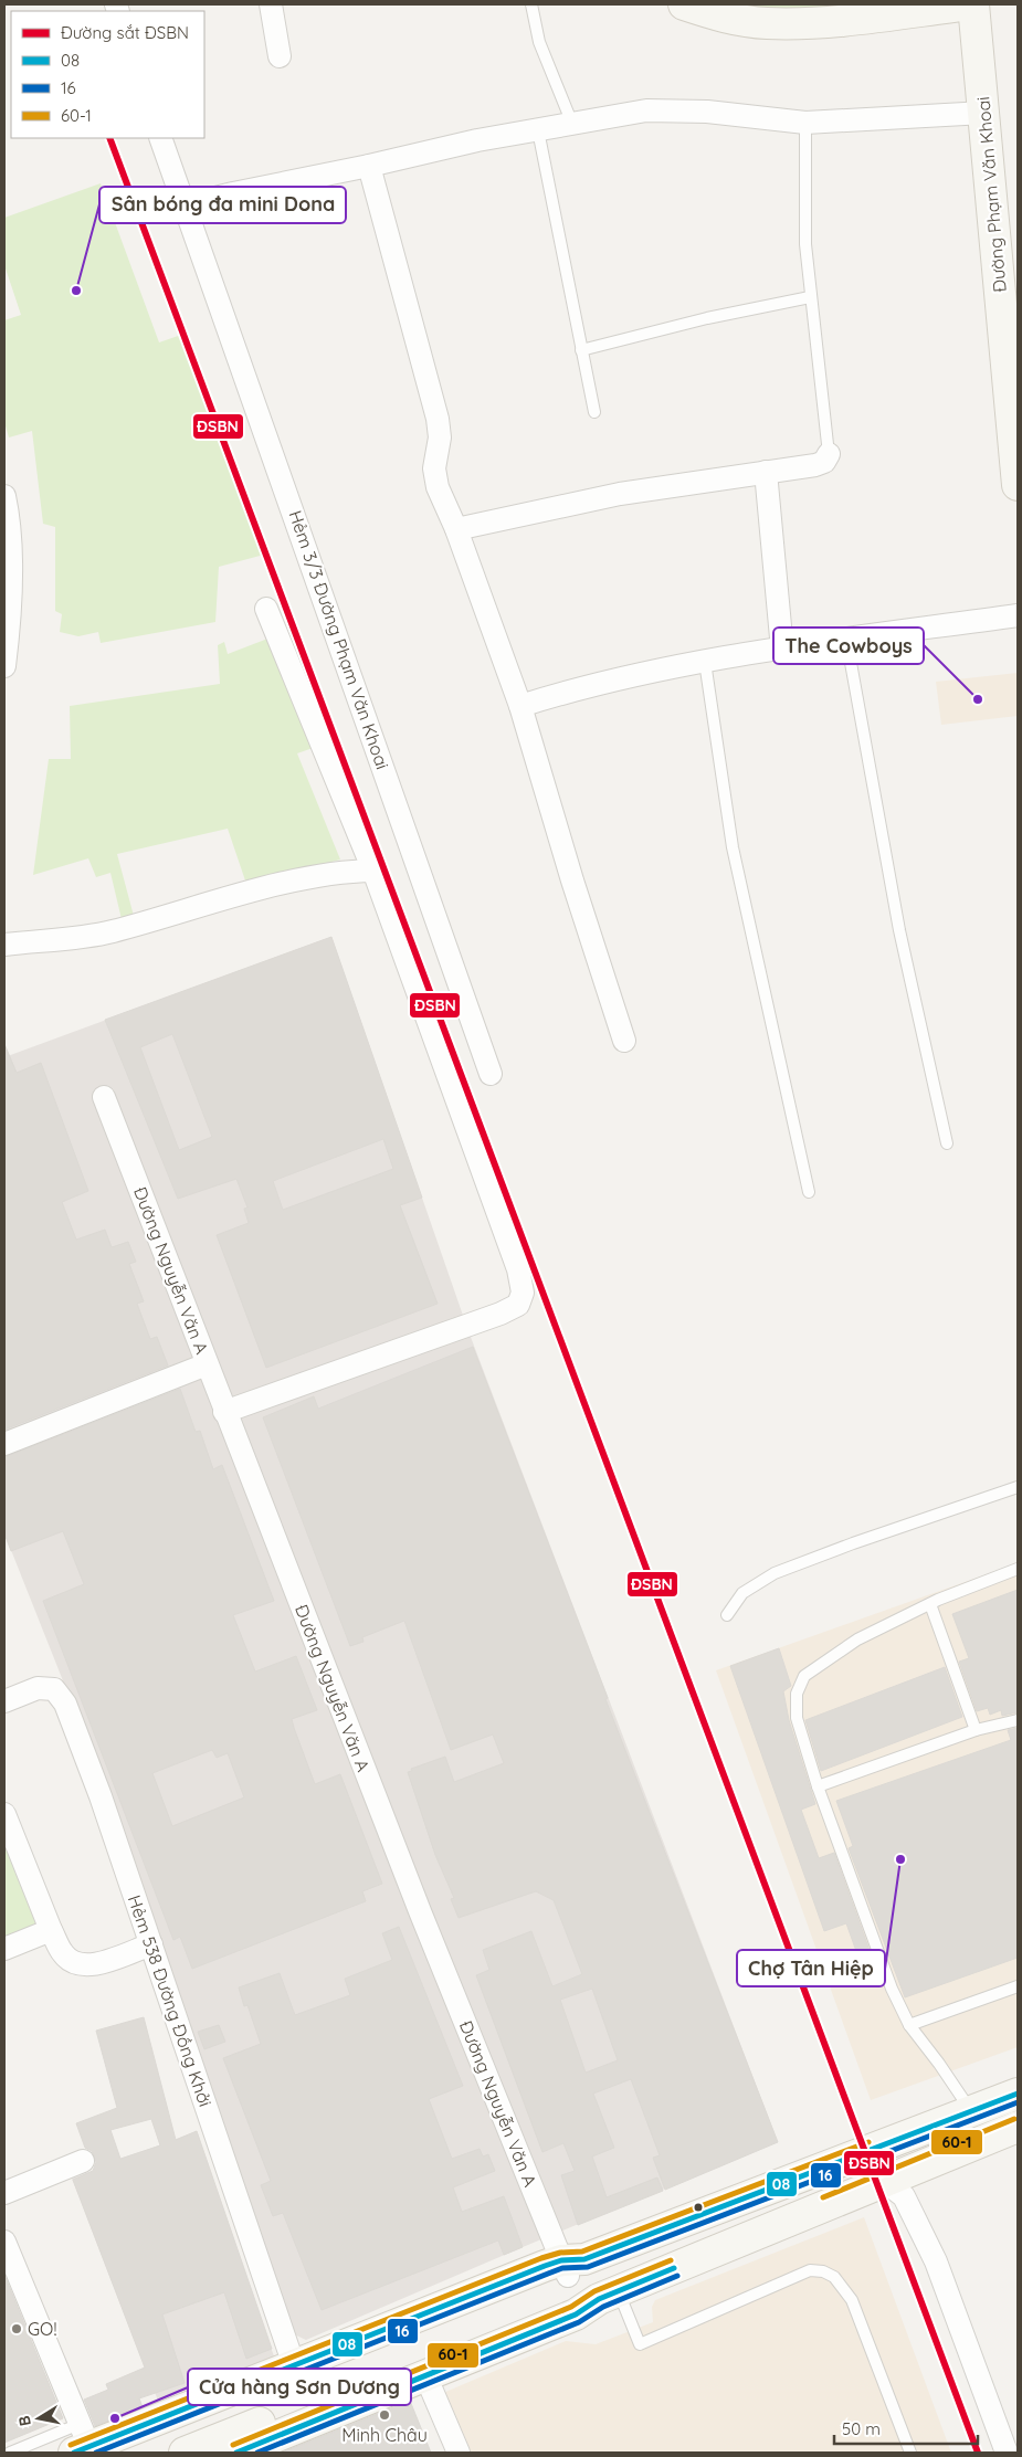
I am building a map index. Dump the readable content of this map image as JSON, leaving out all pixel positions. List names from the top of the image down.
{
  "streets": {
    "main road": ["Đường Phạm Văn Khoai"],
    "street": ["Hẻm 3/3 Đường Phạm Văn Khoai", "Đường Nguyễn Văn A", "Hẻm 538 Đường Đồng Khởi"]
  },
  "places": [
    "Sân bóng đa mini Dona",
    "The Cowboys",
    "Chợ Tân Hiệp",
    "GO!",
    "Minh Châu",
    "Cửa hàng Sơn Dương"
  ],
  "lines": [
    "rail line ĐSBN",
    "transit line 08",
    "transit line 16",
    "transit line 60-1"
  ],
  "legend": [
    "Đường sắt ĐSBN",
    "08",
    "16",
    "60-1"
  ],
  "scale_bar": "50 m",
  "north": "left"
}
